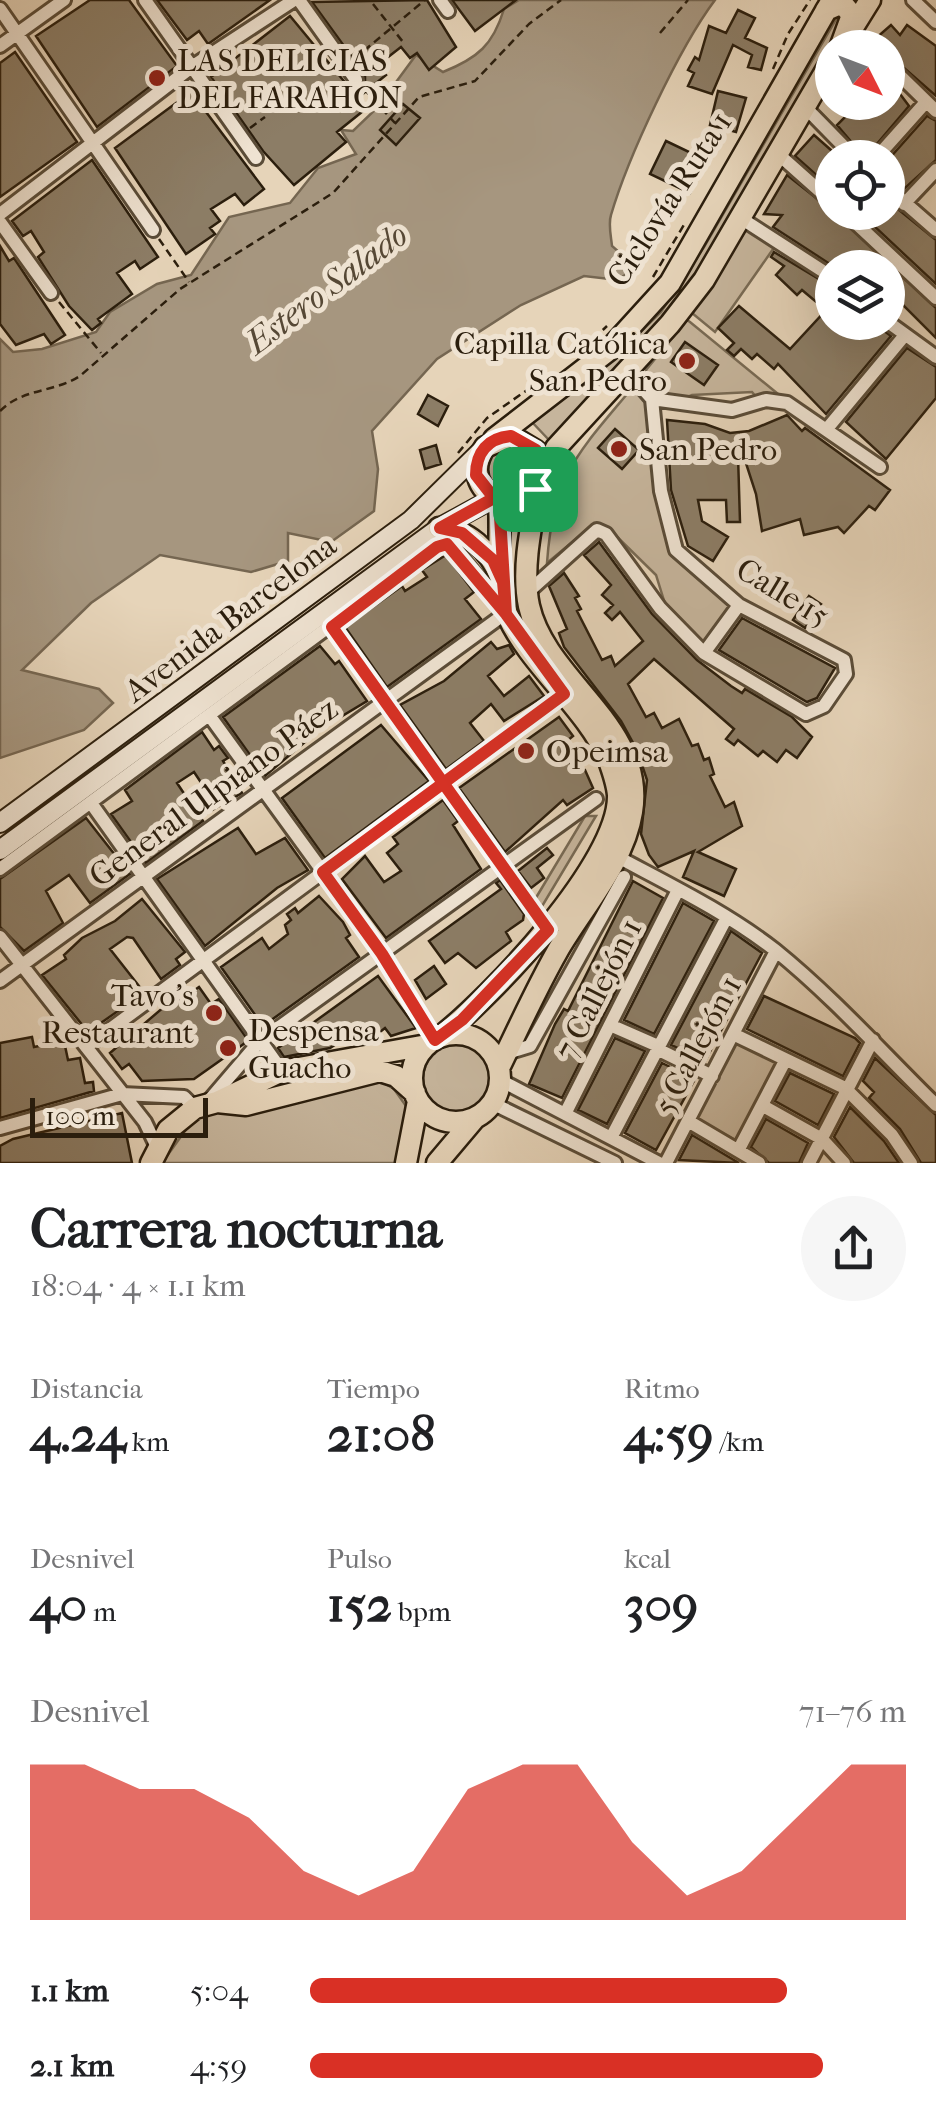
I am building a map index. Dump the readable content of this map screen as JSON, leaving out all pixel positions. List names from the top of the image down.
{
  "streets": {
    "main road": ["Avenida Barcelona"],
    "street": [
      "Calle 15",
      "General Ulpiano Páez",
      "7 Callejón 1",
      "5 Callejón 1"
    ],
    "path": ["Ciclovía Ruta 1"]
  },
  "water": ["Estero Salado"],
  "places": [
    "LAS DELICIAS DEL FARAHON",
    "Capilla Católica San Pedro",
    "San Pedro",
    "Opeimsa",
    "Tavo's Restaurant",
    "Despensa Guacho"
  ],
  "scale_bar": "100 m",
  "north": "bottom right",
  "page": {
    "scale": "100 m",
    "heading": ["Carrera nocturna", "18:04 · 4 × 1.1 km"],
    "stats": [
      ["Distancia", "4.24 km"],
      ["Tiempo", "21:08"],
      ["Ritmo", "4:59 /km"],
      ["Desnivel", "40 m"],
      ["Pulso", "152 bpm"],
      ["kcal", "309"]
    ],
    "chart": ["Desnivel", "71–76 m"],
    "list": [
      {
        "name": "1.1 km",
        "note": "5:04"
      },
      {
        "name": "2.1 km",
        "note": "4:59"
      }
    ]
  }
}
